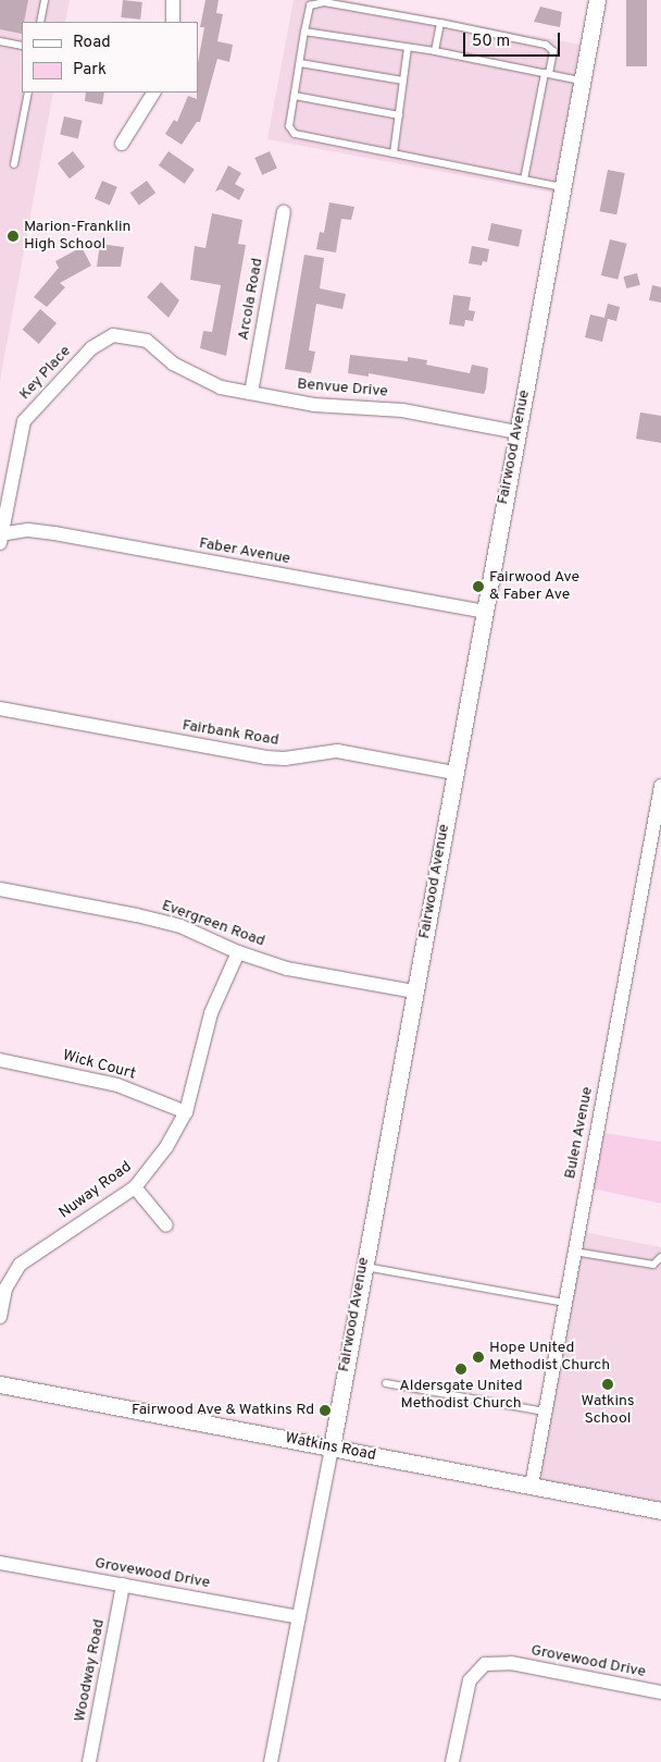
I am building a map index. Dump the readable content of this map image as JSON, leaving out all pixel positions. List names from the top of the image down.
{
  "streets": {
    "street": [
      "Arcola Road",
      "Key Place",
      "Benvue Drive",
      "Fairwood Avenue",
      "Faber Avenue",
      "Fairbank Road",
      "Evergreen Road",
      "Wick Court",
      "Bulen Avenue",
      "Nuway Road",
      "Watkins Road",
      "Grovewood Drive",
      "Woodway Road"
    ]
  },
  "crossings": [
    ["Arcola Road", "Benvue Drive"],
    ["Key Place", "Benvue Drive"],
    ["Key Place", "Faber Avenue"],
    ["Benvue Drive", "Fairwood Avenue"],
    ["Fairwood Avenue", "Faber Avenue"],
    ["Fairwood Avenue", "Fairbank Road"],
    ["Fairwood Avenue", "Evergreen Road"],
    ["Fairwood Avenue", "Watkins Road"],
    ["Fairwood Avenue", "Grovewood Drive"],
    ["Evergreen Road", "Nuway Road"],
    ["Wick Court", "Nuway Road"],
    ["Bulen Avenue", "Watkins Road"],
    ["Grovewood Drive", "Woodway Road"]
  ],
  "places": [
    "Marion-Franklin High School",
    "Fairwood Ave & Faber Ave",
    "Hope United Methodist Church",
    "Aldersgate United Methodist Church",
    "Watkins School",
    "Fairwood Ave & Watkins Rd"
  ],
  "legend": ["Road", "Park"],
  "scale_bar": "50 m"
}
